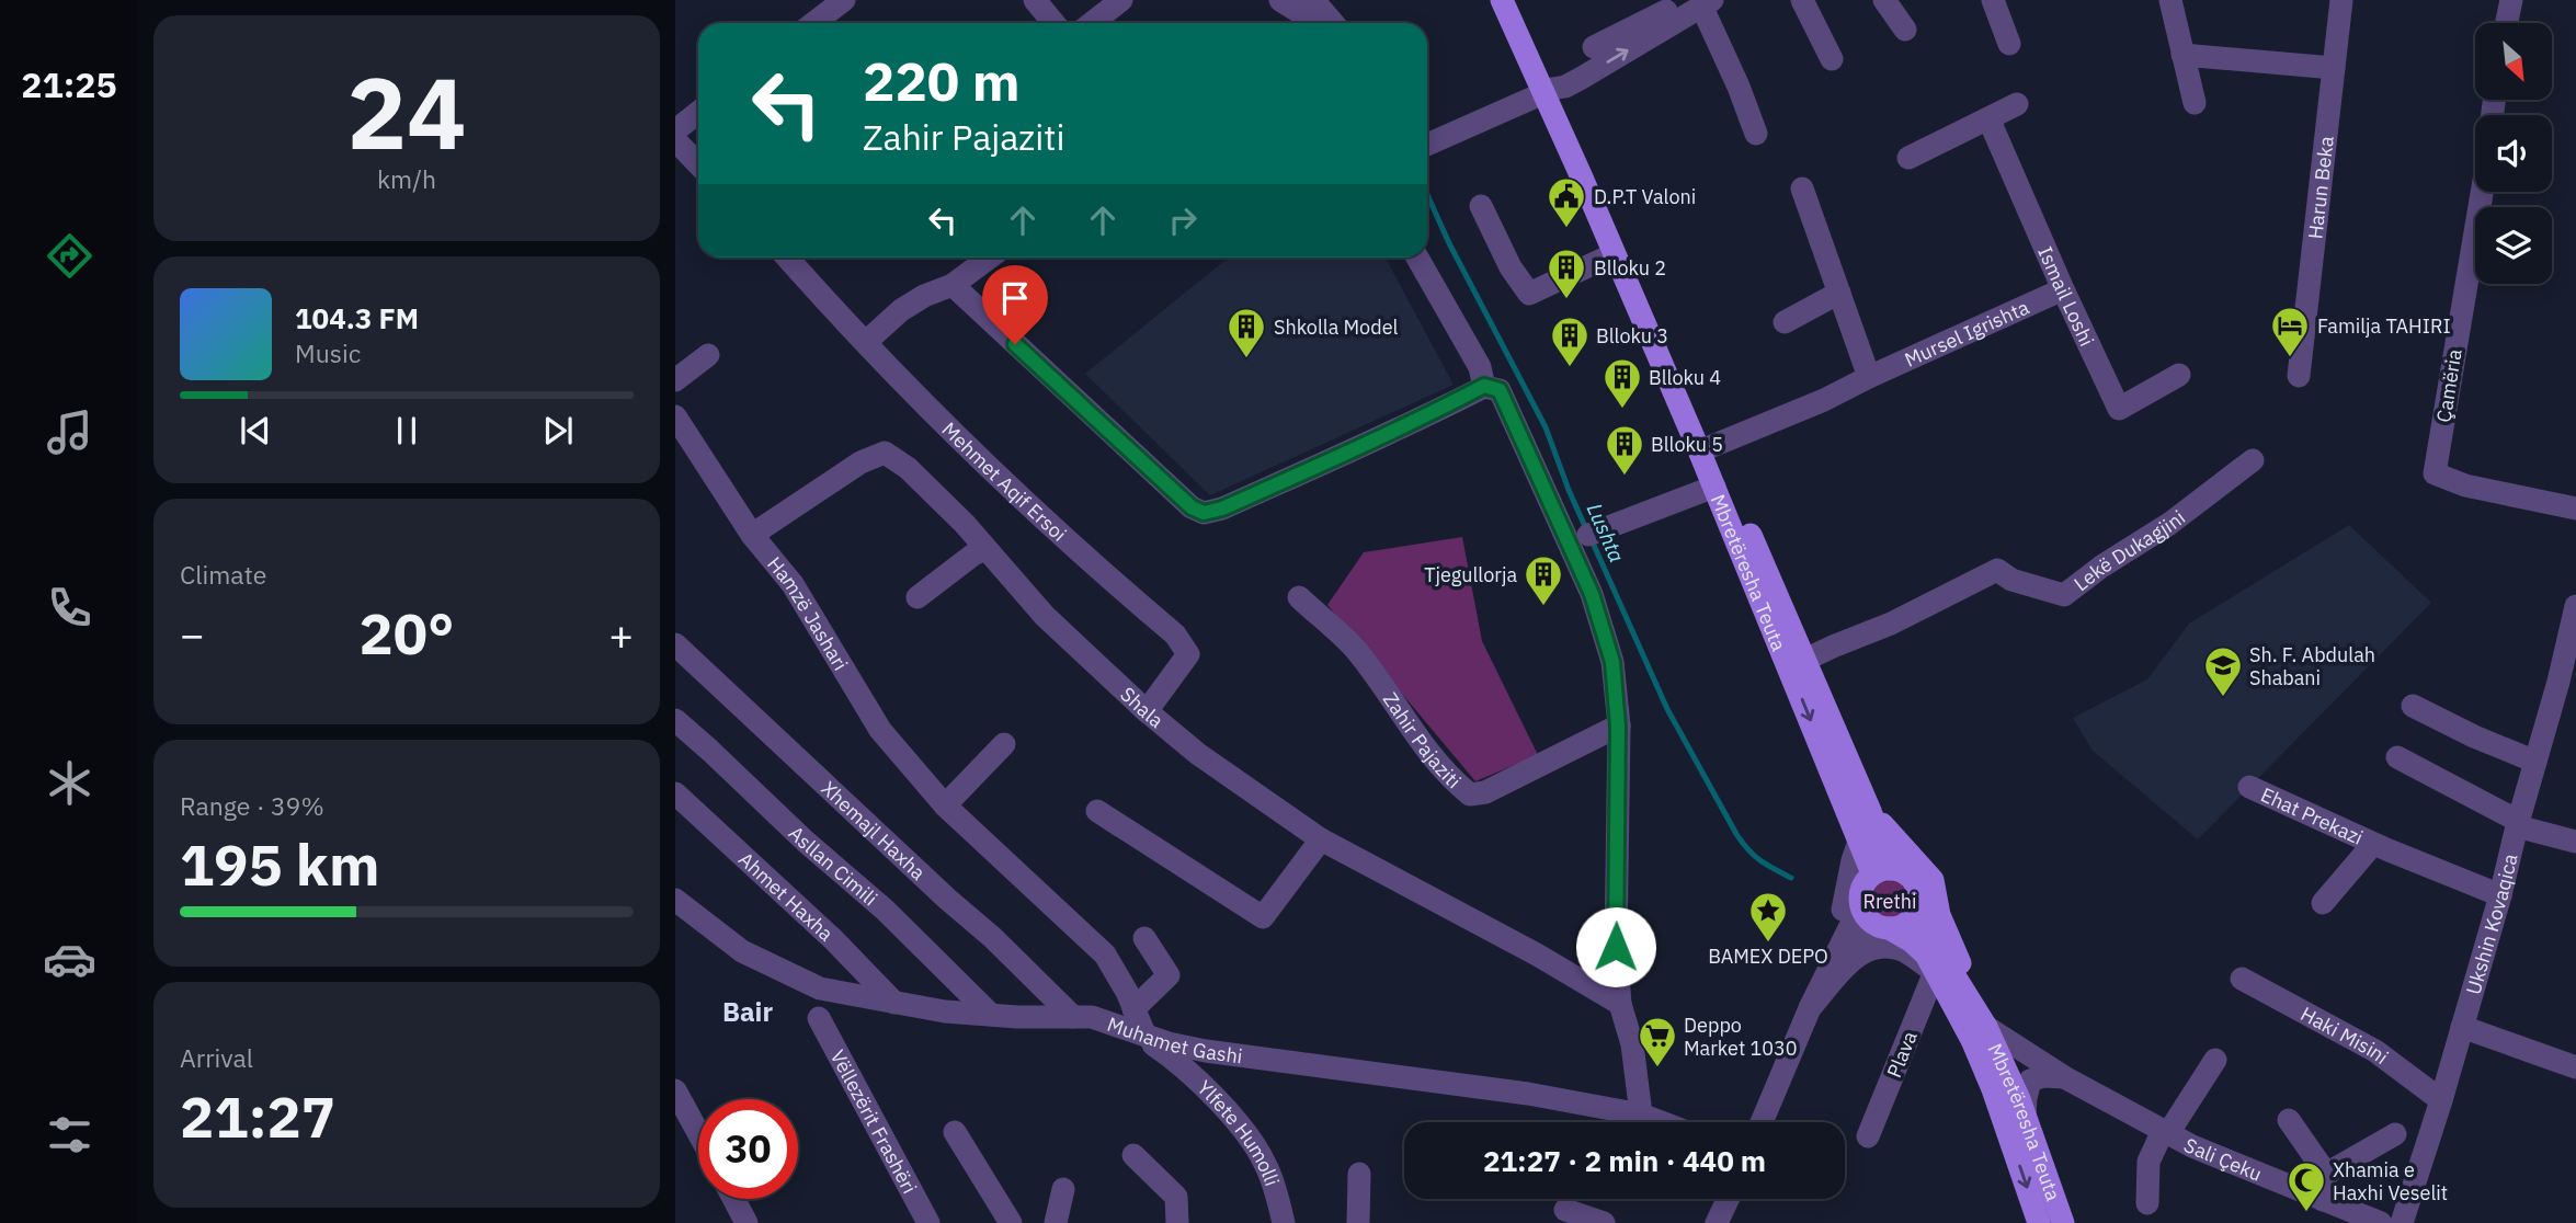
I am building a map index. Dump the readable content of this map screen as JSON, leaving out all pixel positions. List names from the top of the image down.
{
  "streets": {
    "main road": ["Mbretëresha Teuta"],
    "street": [
      "Harun Beka",
      "Ismail Loshi",
      "Mursel Igrishta",
      "Çamëria",
      "Mehmet Aqif Ersoi",
      "Lekë Dukagjini",
      "Hamzë Jashari",
      "Shala",
      "Zahir Pajaziti",
      "Ehat Prekazi",
      "Xhemajl Haxha",
      "Asllan Cimili",
      "Ahmet Haxha",
      "Ukshin Kovaqica",
      "Haki Misini",
      "Muhamet Gashi",
      "Plava",
      "Vëllezërit Frashëri",
      "Ylfete Humolli",
      "Sali Çeku"
    ]
  },
  "crossings": [
    ["Ismail Loshi", "Mursel Igrishta"],
    ["Mursel Igrishta", "Mbretëresha Teuta"],
    ["Mehmet Aqif Ersoi", "Shala"],
    ["Lekë Dukagjini", "Mbretëresha Teuta"],
    ["Mbretëresha Teuta", "Plava"],
    ["Mbretëresha Teuta", "Sali Çeku"],
    ["Hamzë Jashari", "Shala"],
    ["Hamzë Jashari", "Muhamet Gashi"],
    ["Hamzë Jashari", "Ylfete Humolli"],
    ["Ehat Prekazi", "Ukshin Kovaqica"],
    ["Xhemajl Haxha", "Muhamet Gashi"],
    ["Asllan Cimili", "Muhamet Gashi"],
    ["Ahmet Haxha", "Muhamet Gashi"],
    ["Ukshin Kovaqica", "Haki Misini"],
    ["Muhamet Gashi", "Ylfete Humolli"]
  ],
  "districts": ["Bair"],
  "water": ["Lushta"],
  "parks": ["Rrethi"],
  "places": {
    "public building": ["D.P.T Valoni"],
    "building": [
      "Blloku 2",
      "Shkolla Model",
      "Blloku 3",
      "Blloku 4",
      "Blloku 5",
      "Tjegullorja"
    ],
    "hotel": ["Familja TAHIRI"],
    "school or university": ["Sh. F. Abdulah Shabani"],
    "place": ["BAMEX DEPO"],
    "supermarket": ["Deppo Market 1030"],
    "mosque": ["Xhamia e Haxhi Veselit"]
  },
  "north": "bottom right",
  "page": {
    "tabs": "21:25",
    "tile": [
      ["24", "km/h"],
      "Climate",
      ["Range · 39%", "195 km"],
      ["Arrival", "21:27"]
    ],
    "turn": ["220 m", "Zahir Pajaziti"],
    "song": ["104.3 FM", "Music"],
    "heat": ["−", "20°", "+"],
    "limit": "30",
    "trip": "21:27 · 2 min · 440 m"
  }
}
